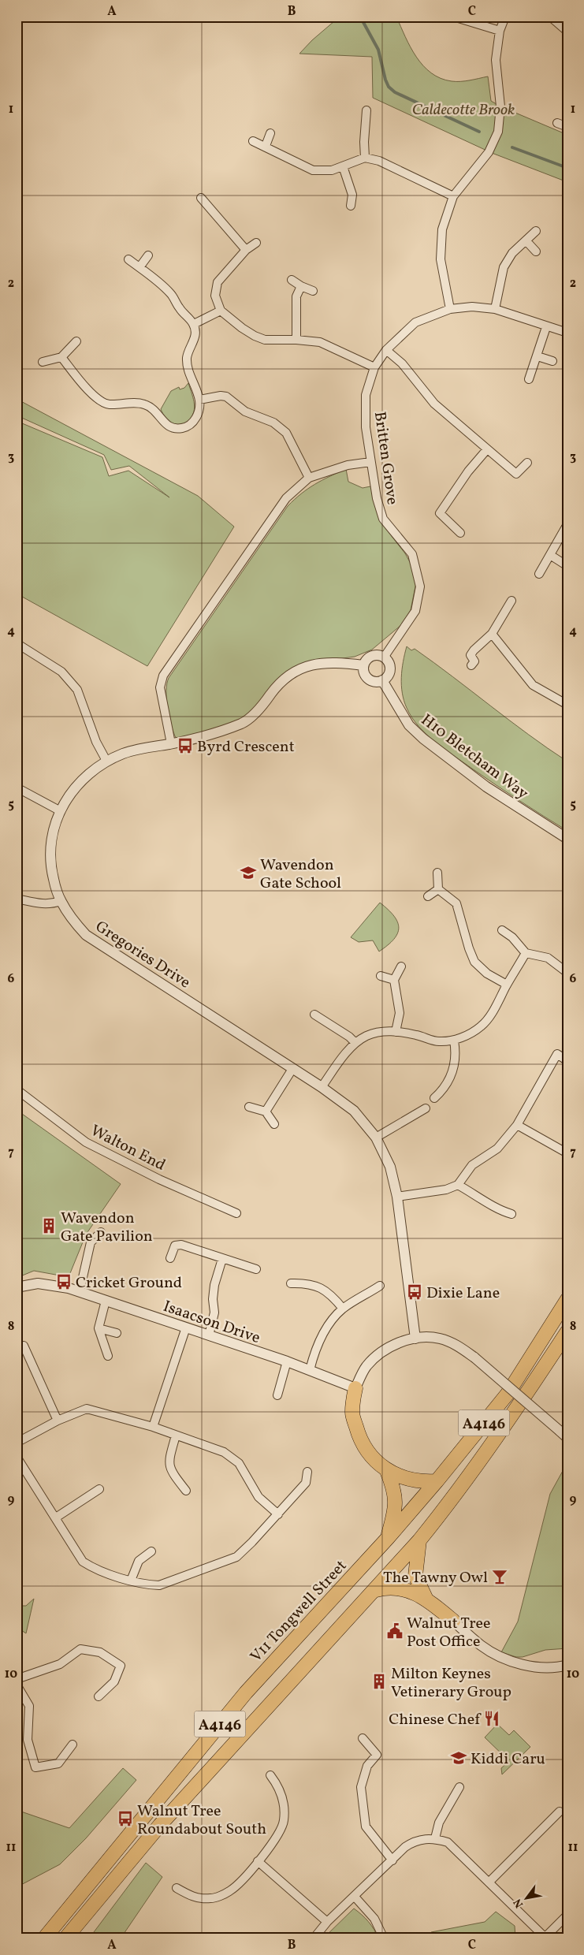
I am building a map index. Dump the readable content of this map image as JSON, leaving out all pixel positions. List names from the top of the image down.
{
  "streets": {
    "highway": ["A4146", "V11 Tongwell Street"],
    "street": [
      "Britten Grove",
      "H10 Bletcham Way",
      "Gregories Drive",
      "Walton End",
      "Isaacson Drive"
    ]
  },
  "crossings": [
    ["Britten Grove", "H10 Bletcham Way"],
    ["Britten Grove", "Gregories Drive"],
    ["H10 Bletcham Way", "Gregories Drive"]
  ],
  "parks": ["Caldecotte Brook"],
  "places": {
    "bus stop": [
      "Byrd Crescent",
      "Cricket Ground",
      "Dixie Lane",
      "Walnut Tree Roundabout South"
    ],
    "school or university": ["Wavendon Gate School", "Kiddi Caru"],
    "building": ["Wavendon Gate Pavilion", "Milton Keynes Vetinerary Group"],
    "bar": ["The Tawny Owl"],
    "public building": ["Walnut Tree Post Office"],
    "restaurant": ["Chinese Chef"]
  },
  "north": "bottom left",
  "grid": {
    "columns": ["A", "B", "C"],
    "rows": [
      "1",
      "2",
      "3",
      "4",
      "5",
      "6",
      "7",
      "8",
      "9",
      "10",
      "11"
    ]
  }
}
